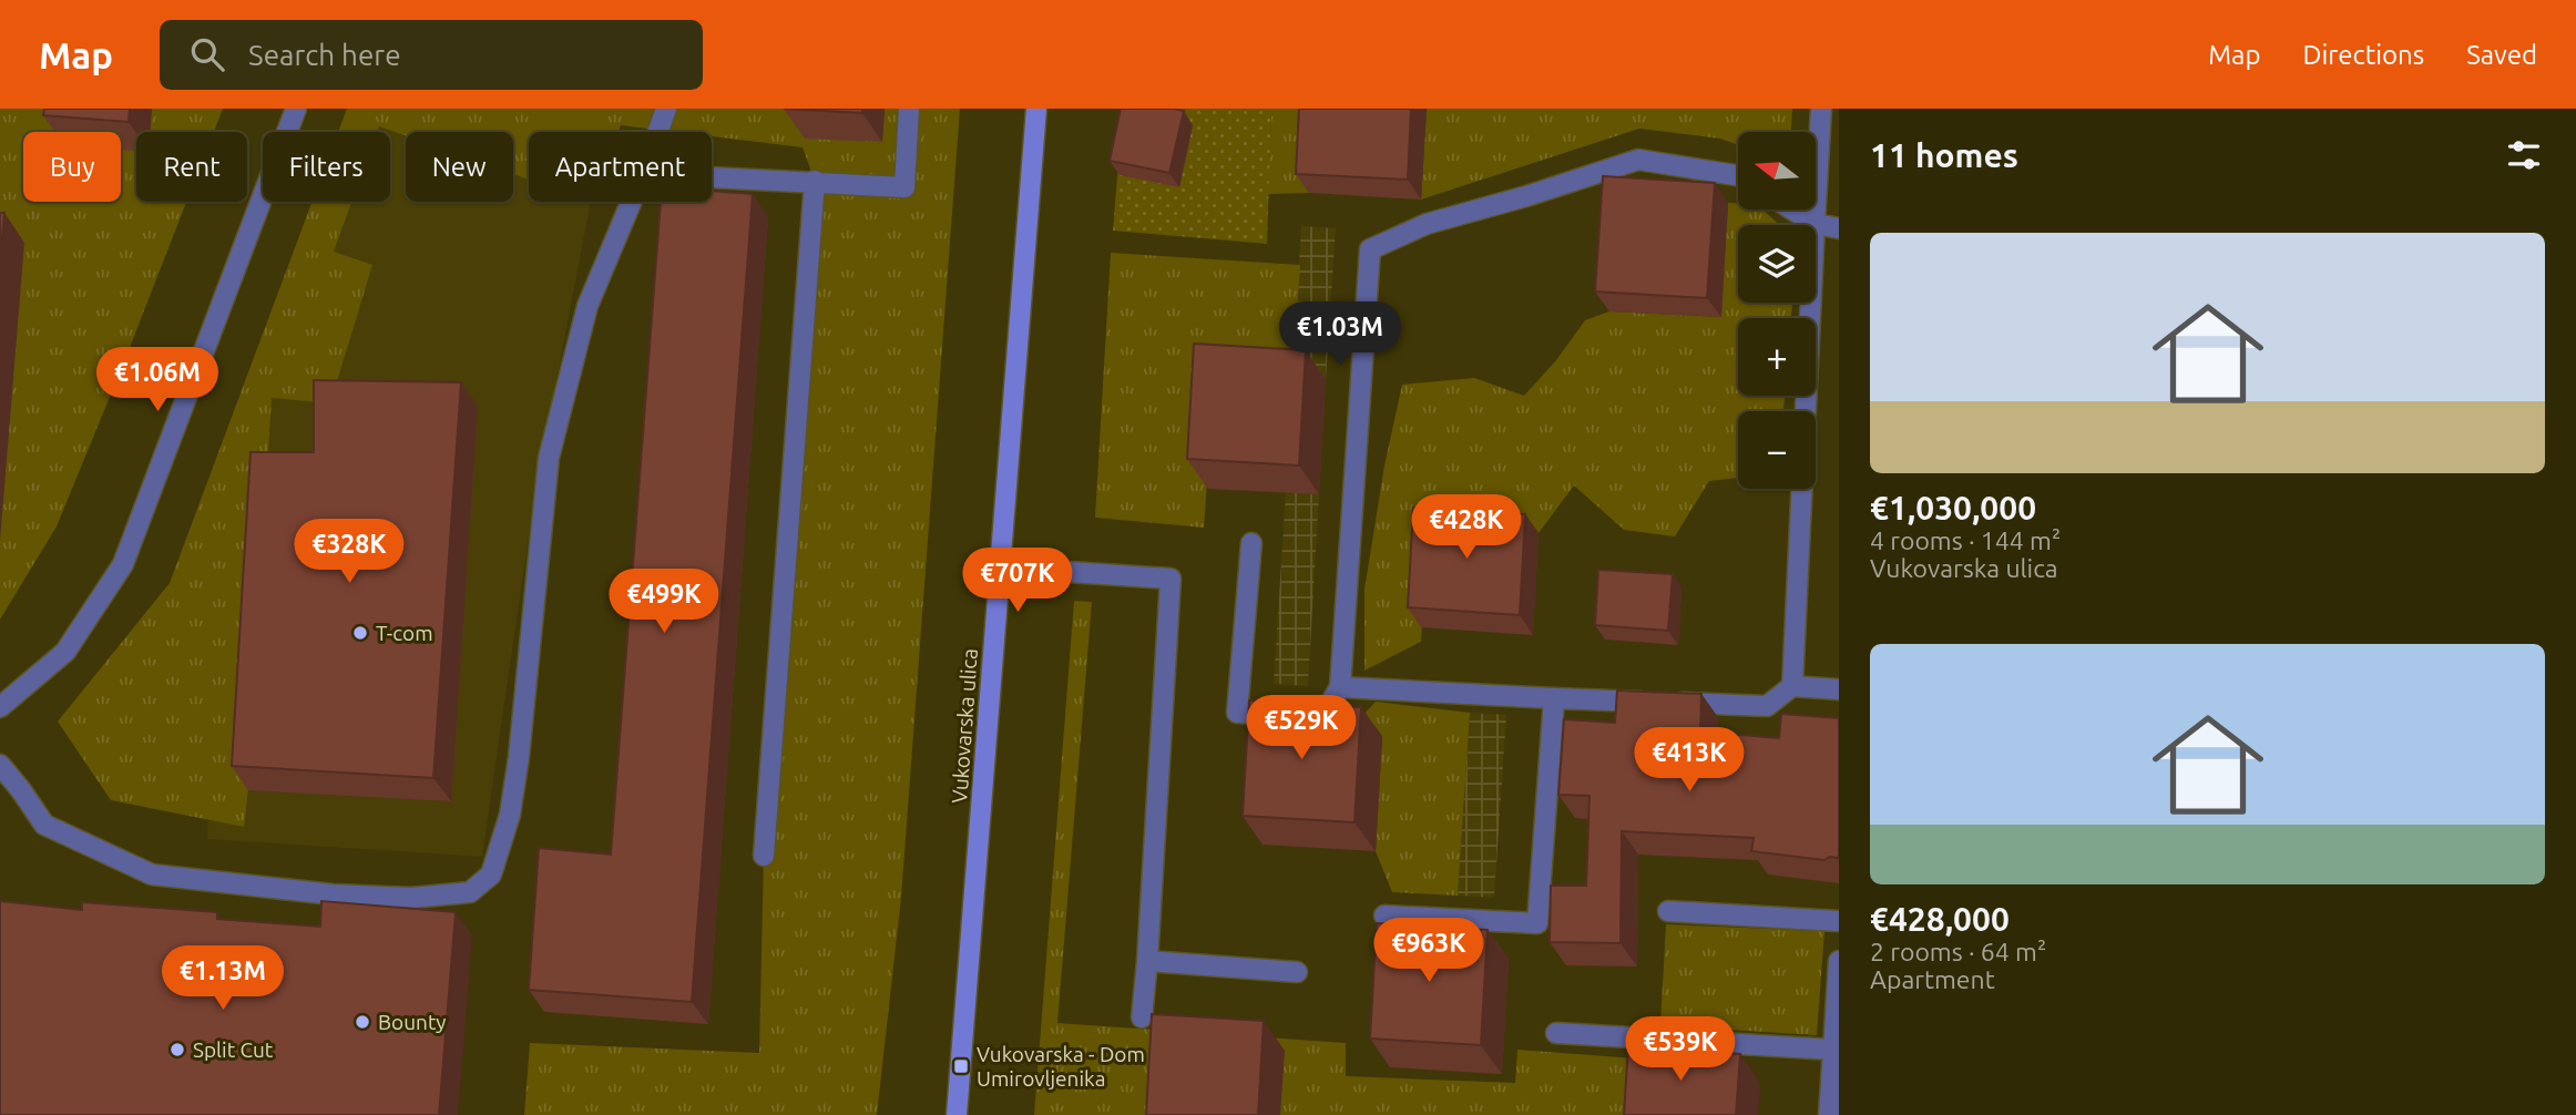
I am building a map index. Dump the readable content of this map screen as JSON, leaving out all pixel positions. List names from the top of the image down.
{
  "streets": {
    "street": ["Vukovarska ulica"]
  },
  "places": {
    "other": ["T-com", "Bounty", "Split Cut"],
    "transit": ["Vukovarska - Dom Umirovljenika"]
  },
  "north": "left",
  "page": {
    "header": "Map",
    "search": "Search here",
    "nav": ["Map", "Directions", "Saved"],
    "heading": "11 homes",
    "map_buttons": ["+", "−"],
    "chip": [
      "Buy",
      "Rent",
      "Filters",
      "New",
      "Apartment"
    ],
    "list": [
      {
        "name": "€1,030,000",
        "note": "4 rooms · 144 m² · Vukovarska ulica"
      },
      {
        "name": "€428,000",
        "note": "2 rooms · 64 m² · Apartment"
      }
    ],
    "price": [
      "€1.03M",
      "€1.06M",
      "€428K",
      "€328K",
      "€707K",
      "€499K",
      "€529K",
      "€413K",
      "€963K",
      "€1.13M",
      "€539K"
    ]
  }
}
